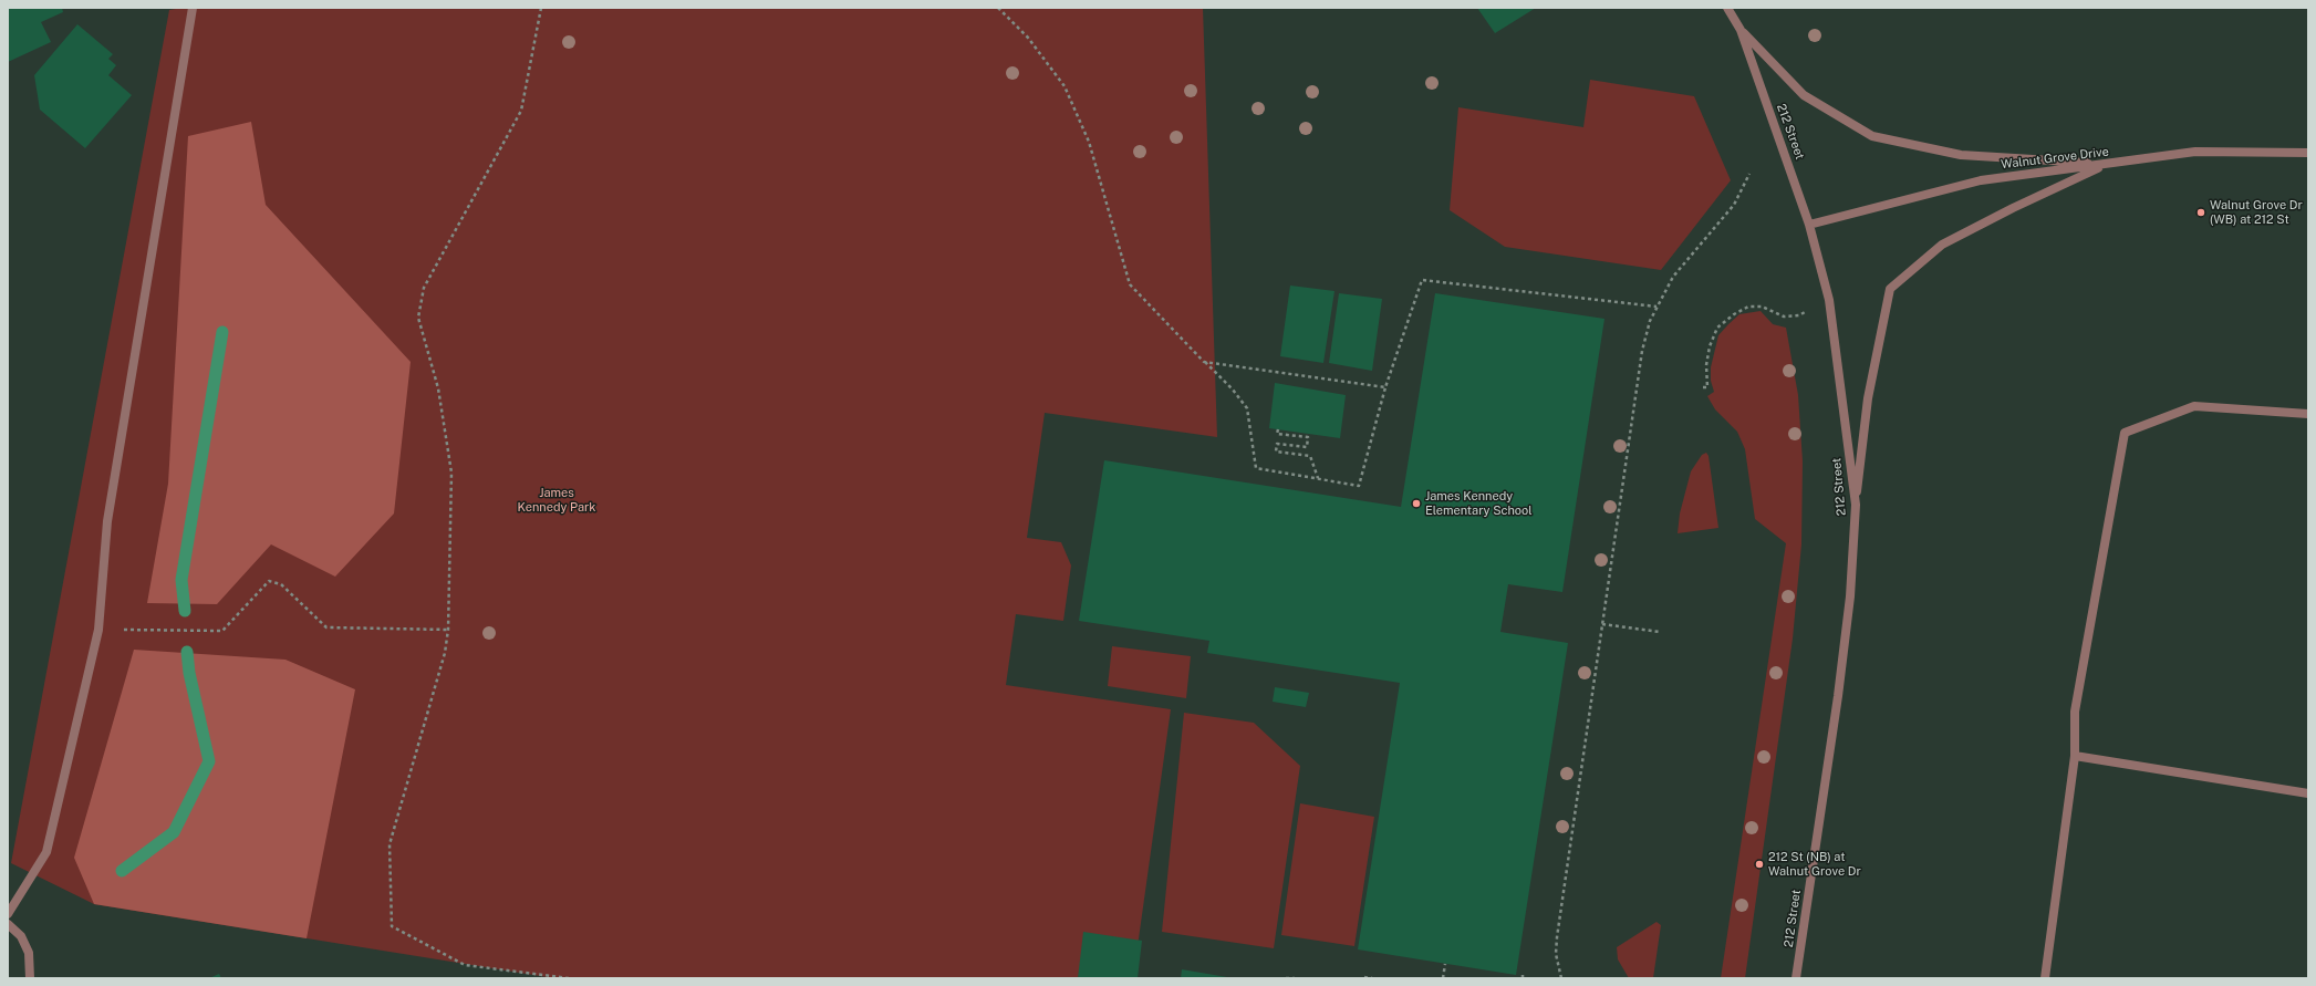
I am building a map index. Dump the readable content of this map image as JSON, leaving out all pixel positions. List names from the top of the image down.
{
  "streets": {
    "street": ["212 Street", "Walnut Grove Drive"]
  },
  "crossings": [
    ["212 Street", "Walnut Grove Drive"]
  ],
  "parks": ["James Kennedy Park"],
  "places": ["Walnut Grove Dr (WB) at 212 St", "James Kennedy Elementary School", "212 St (NB) at Walnut Grove Dr"]
}
